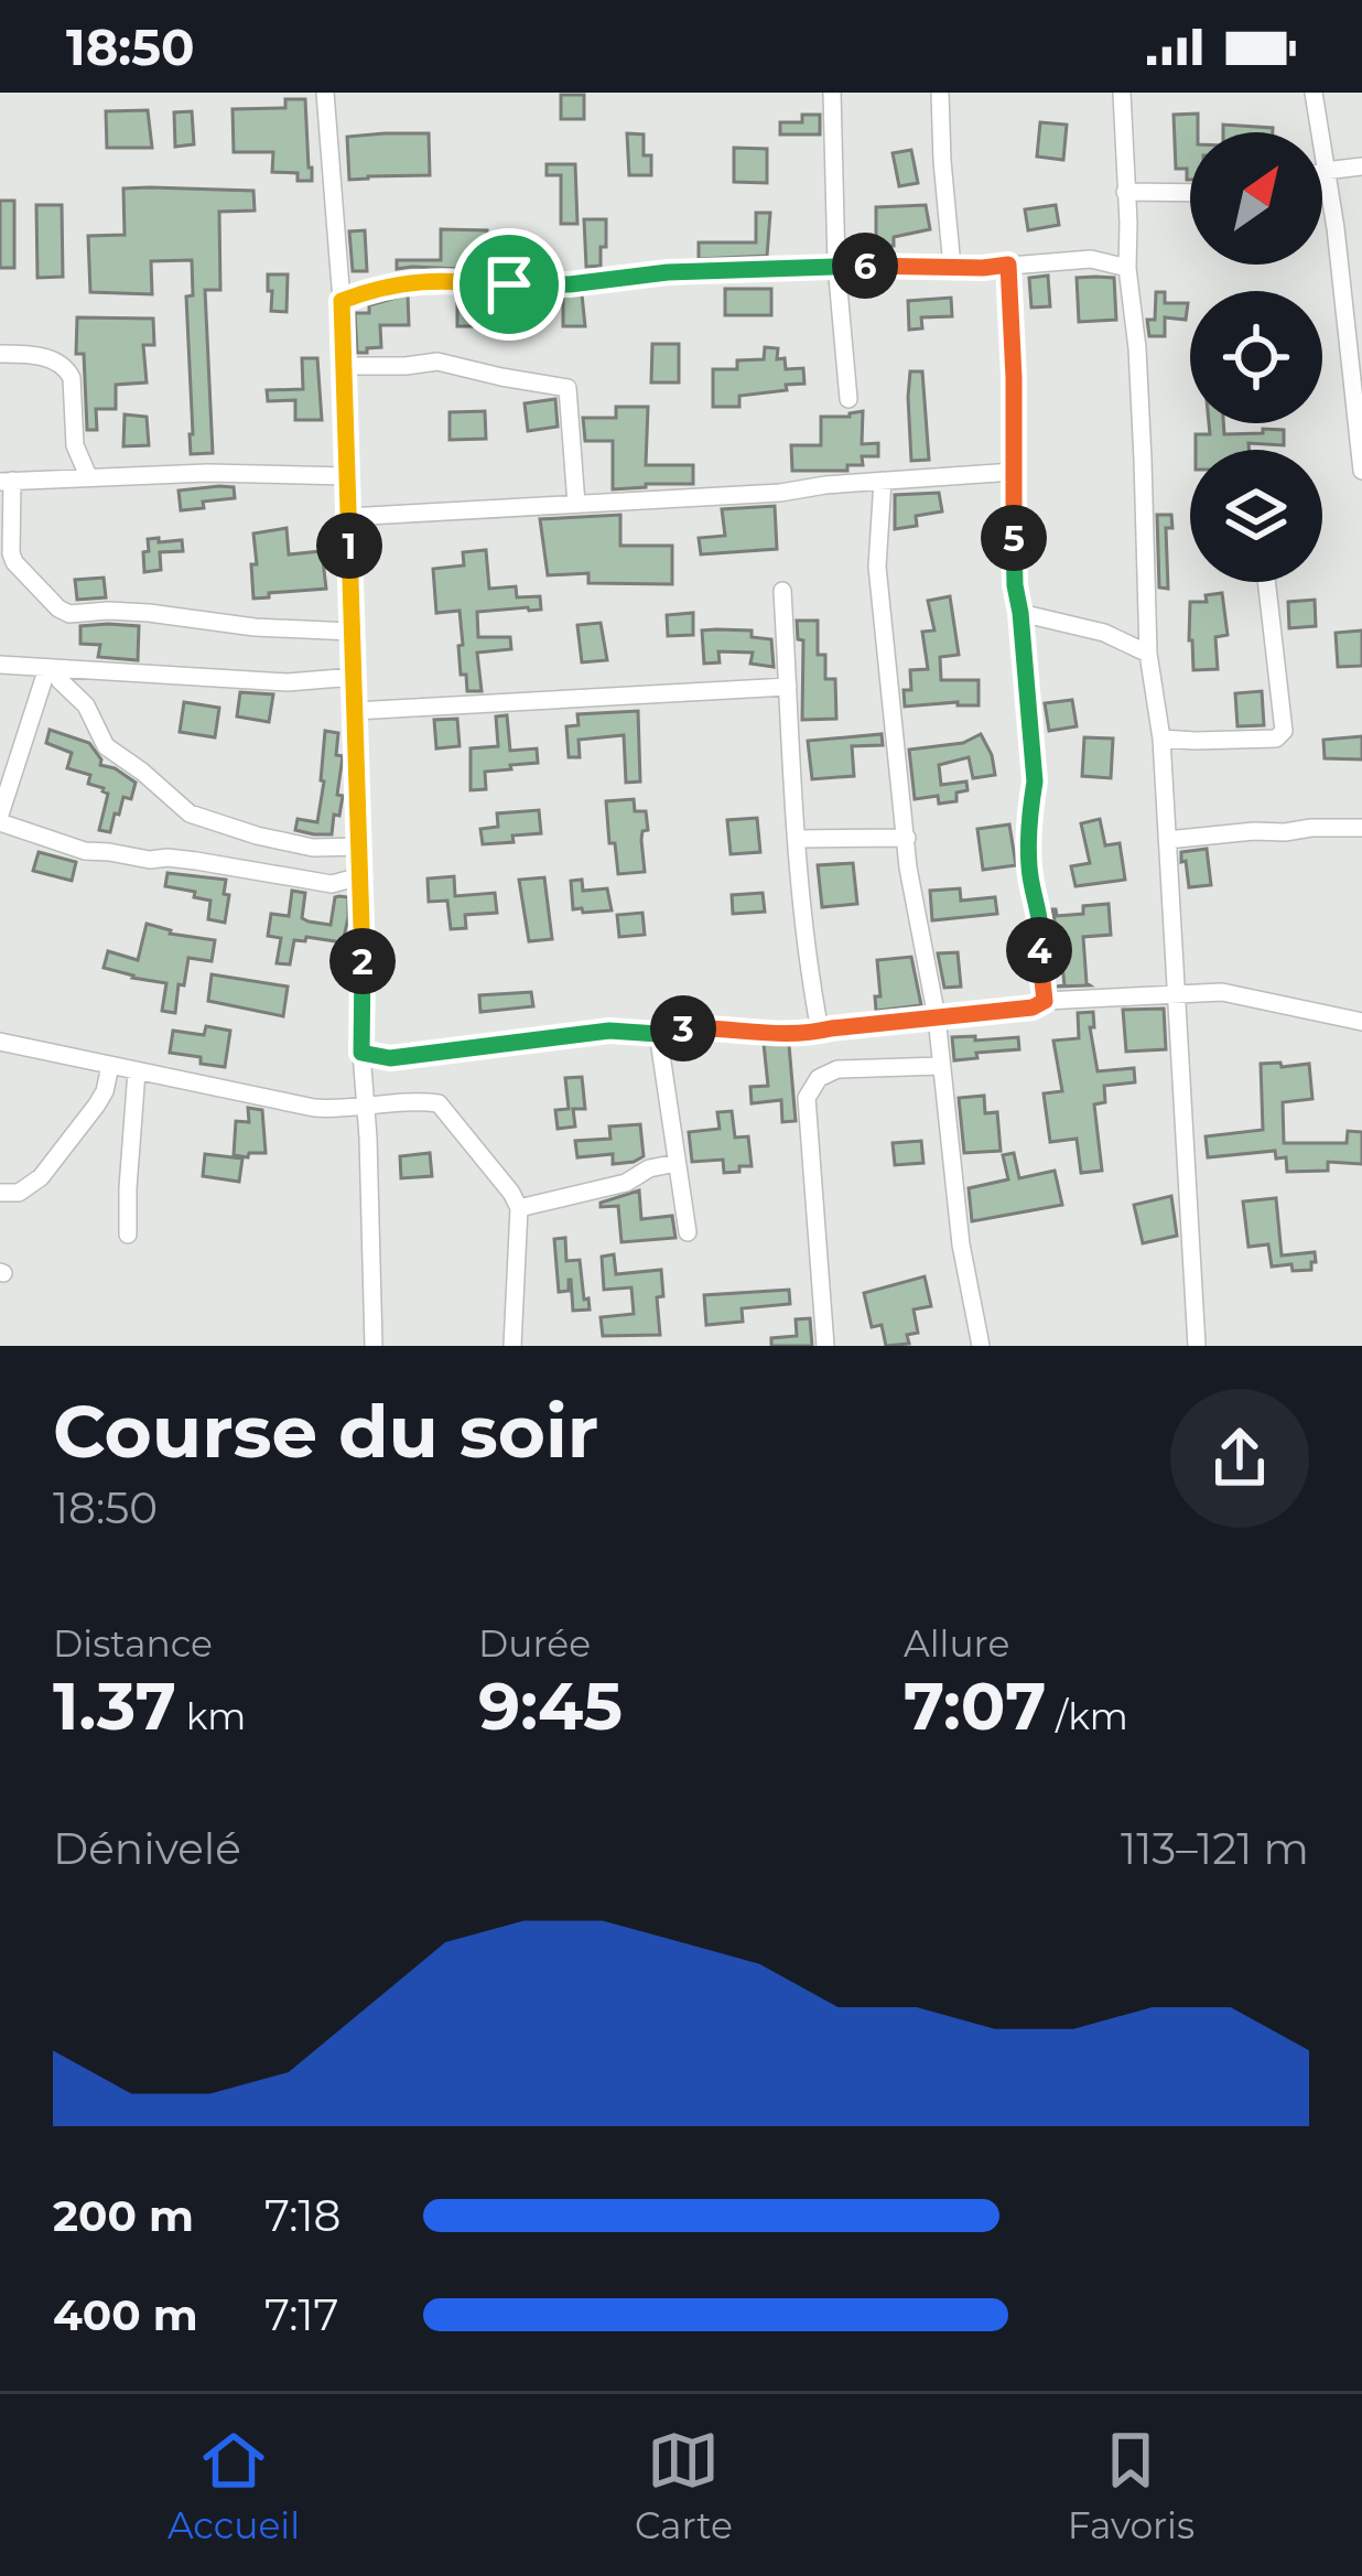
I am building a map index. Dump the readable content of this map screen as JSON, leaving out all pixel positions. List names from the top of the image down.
{
  "north": "top right",
  "page": {
    "status": "18:50",
    "pins": [
      "6",
      "5",
      "1",
      "4",
      "2",
      "3"
    ],
    "heading": ["Course du soir", "18:50"],
    "stats": [
      ["Distance", "1.37 km"],
      ["Durée", "9:45"],
      ["Allure", "7:07 /km"]
    ],
    "chart": ["Dénivelé", "113–121 m"],
    "list": [
      {
        "name": "200 m",
        "note": "7:18"
      },
      {
        "name": "400 m",
        "note": "7:17"
      }
    ],
    "tabs": ["Accueil", "Carte", "Favoris"]
  }
}
